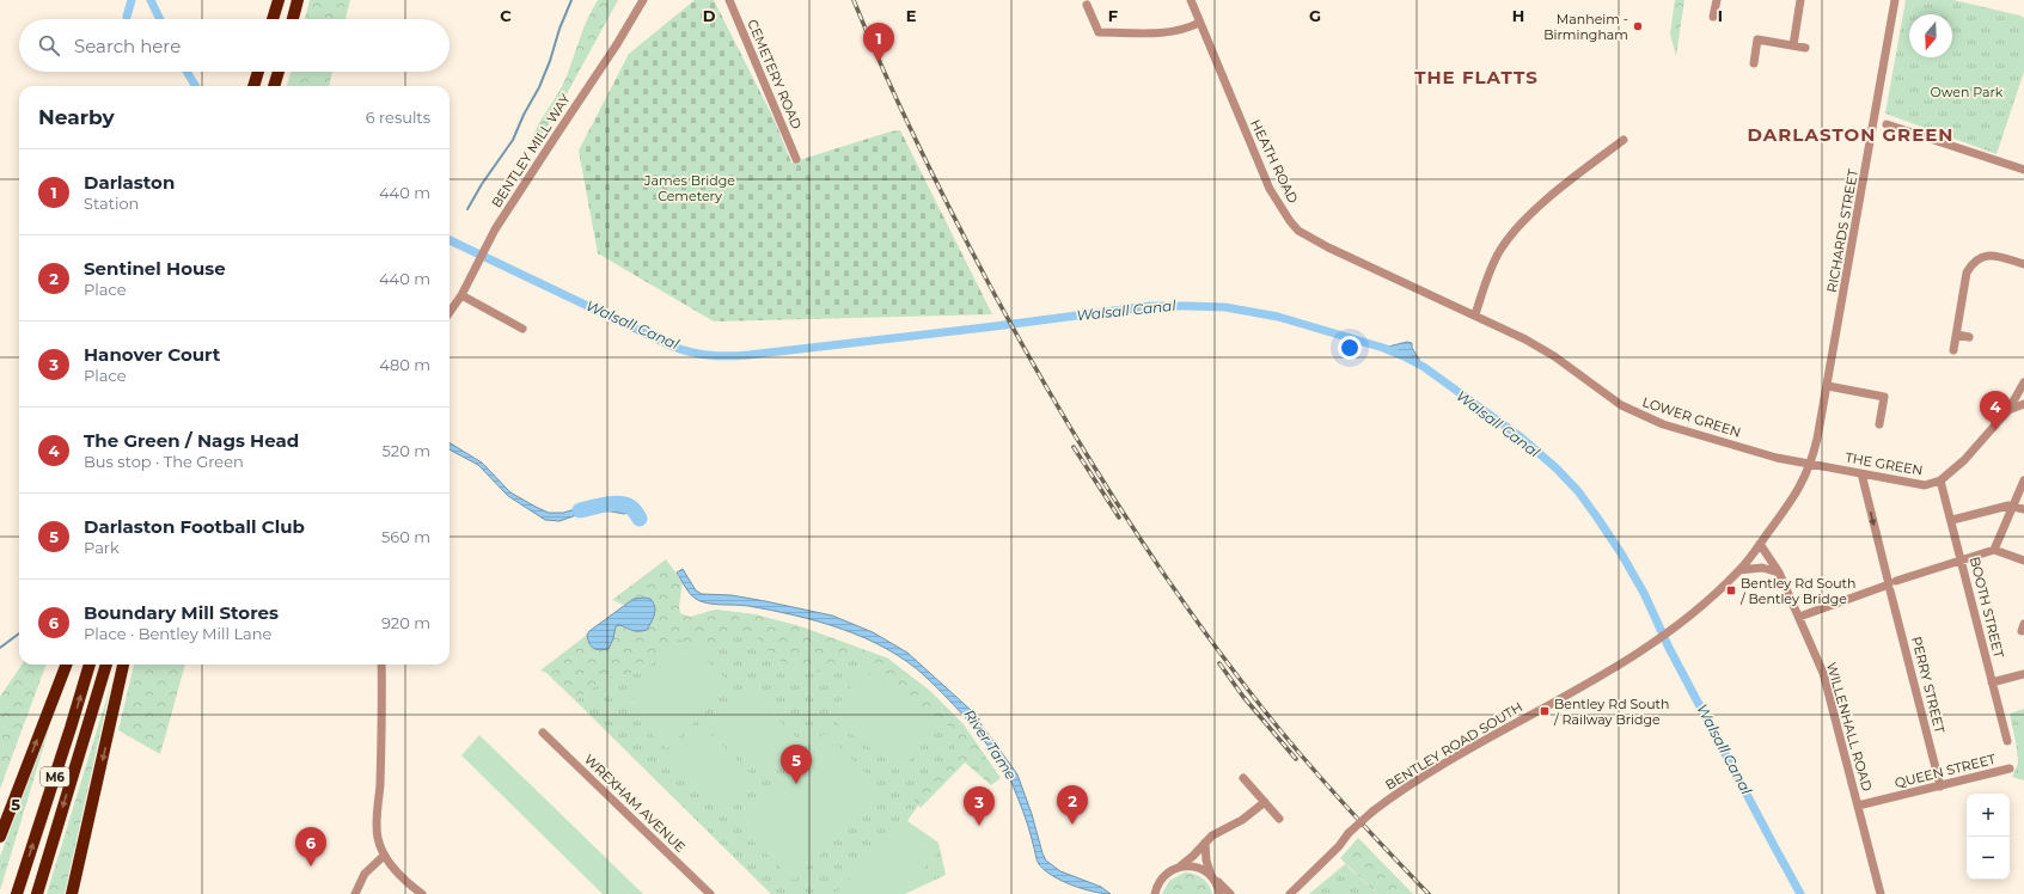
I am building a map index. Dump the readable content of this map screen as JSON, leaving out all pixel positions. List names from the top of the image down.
{
  "streets": {
    "highway": ["M6"],
    "street": [
      "CEMETERY ROAD",
      "BENTLEY MILL WAY",
      "HEATH ROAD",
      "RICHARDS STREET",
      "LOWER GREEN",
      "THE GREEN",
      "BOOTH STREET",
      "PERRY STREET",
      "WILLENHALL ROAD",
      "BENTLEY ROAD SOUTH",
      "QUEEN STREET",
      "WREXHAM AVENUE"
    ]
  },
  "crossings": [
    ["HEATH ROAD", "LOWER GREEN"],
    ["RICHARDS STREET", "LOWER GREEN"],
    ["RICHARDS STREET", "THE GREEN"],
    ["LOWER GREEN", "THE GREEN"],
    ["THE GREEN", "BOOTH STREET"],
    ["THE GREEN", "PERRY STREET"],
    ["PERRY STREET", "QUEEN STREET"],
    ["WILLENHALL ROAD", "QUEEN STREET"]
  ],
  "one_way": ["PERRY STREET"],
  "districts": ["THE FLATTS", "DARLASTON GREEN"],
  "water": ["Walsall Canal", "River Tame"],
  "parks": ["Owen Park", "James Bridge Cemetery"],
  "places": {
    "other": ["Manheim - Birmingham"],
    "transit": ["Bentley Rd South / Bentley Bridge", "Bentley Rd South / Railway Bridge"]
  },
  "north": "bottom",
  "page": {
    "search": "Search here",
    "pins": [
      "1",
      "4",
      "5",
      "2",
      "3",
      "6"
    ],
    "heading": ["Nearby", "6 results"],
    "list": [
      {
        "mark": "1",
        "name": "Darlaston",
        "note": "Station",
        "value": "440 m"
      },
      {
        "mark": "2",
        "name": "Sentinel House",
        "note": "Place",
        "value": "440 m"
      },
      {
        "mark": "3",
        "name": "Hanover Court",
        "note": "Place",
        "value": "480 m"
      },
      {
        "mark": "4",
        "name": "The Green / Nags Head",
        "note": "Bus stop · The Green",
        "value": "520 m"
      },
      {
        "mark": "5",
        "name": "Darlaston Football Club",
        "note": "Park",
        "value": "560 m"
      },
      {
        "mark": "6",
        "name": "Boundary Mill Stores",
        "note": "Place · Bentley Mill Lane",
        "value": "920 m"
      }
    ],
    "map_buttons": ["+", "−"]
  },
  "grid": {
    "columns": [
      "C",
      "D",
      "E",
      "F",
      "G",
      "H",
      "I"
    ],
    "rows": ["5"]
  }
}
